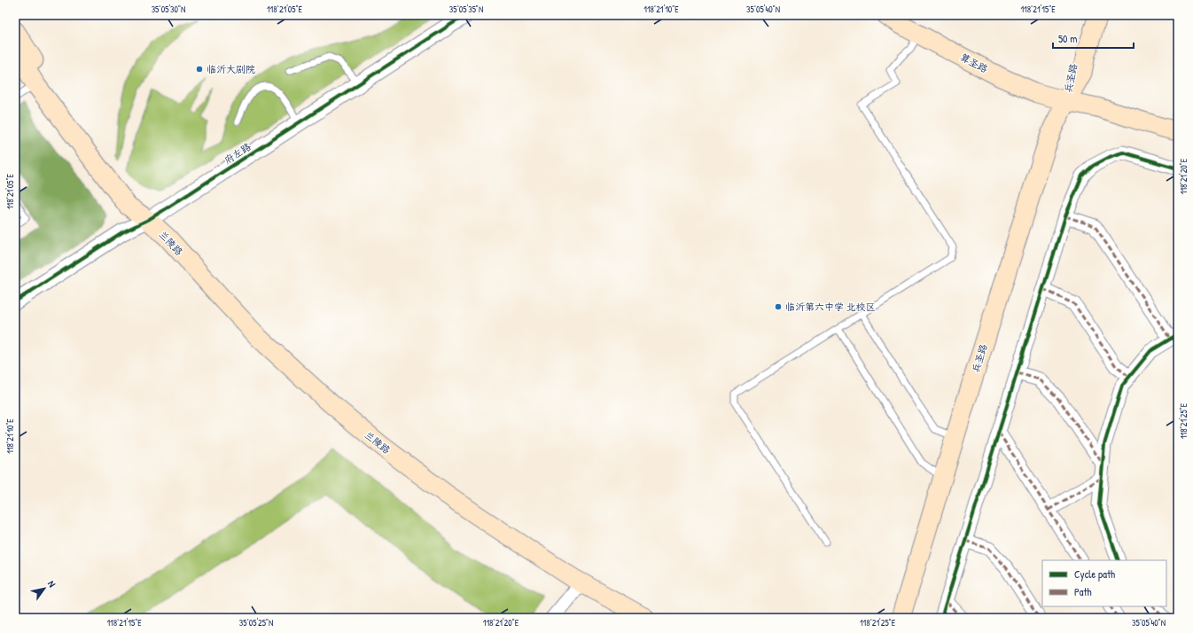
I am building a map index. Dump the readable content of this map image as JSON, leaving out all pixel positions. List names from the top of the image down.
{
  "streets": {
    "main road": ["算圣路", "兵圣路", "兰陵路"],
    "street": ["府左路"]
  },
  "crossings": [
    ["算圣路", "兵圣路"],
    ["府左路", "兰陵路"]
  ],
  "places": ["临沂大剧院", "临沂第六中学 北校区"],
  "legend": ["Cycle path", "Path"],
  "scale_bar": "50 m",
  "north": "top right",
  "coordinates": [
    "35°05'30\"N",
    "118°21'05\"E",
    "35°05'35\"N",
    "118°21'10\"E",
    "35°05'40\"N",
    "118°21'15\"E",
    "118°21'20\"E",
    "118°21'25\"E",
    "35°05'25\"N"
  ]
}
